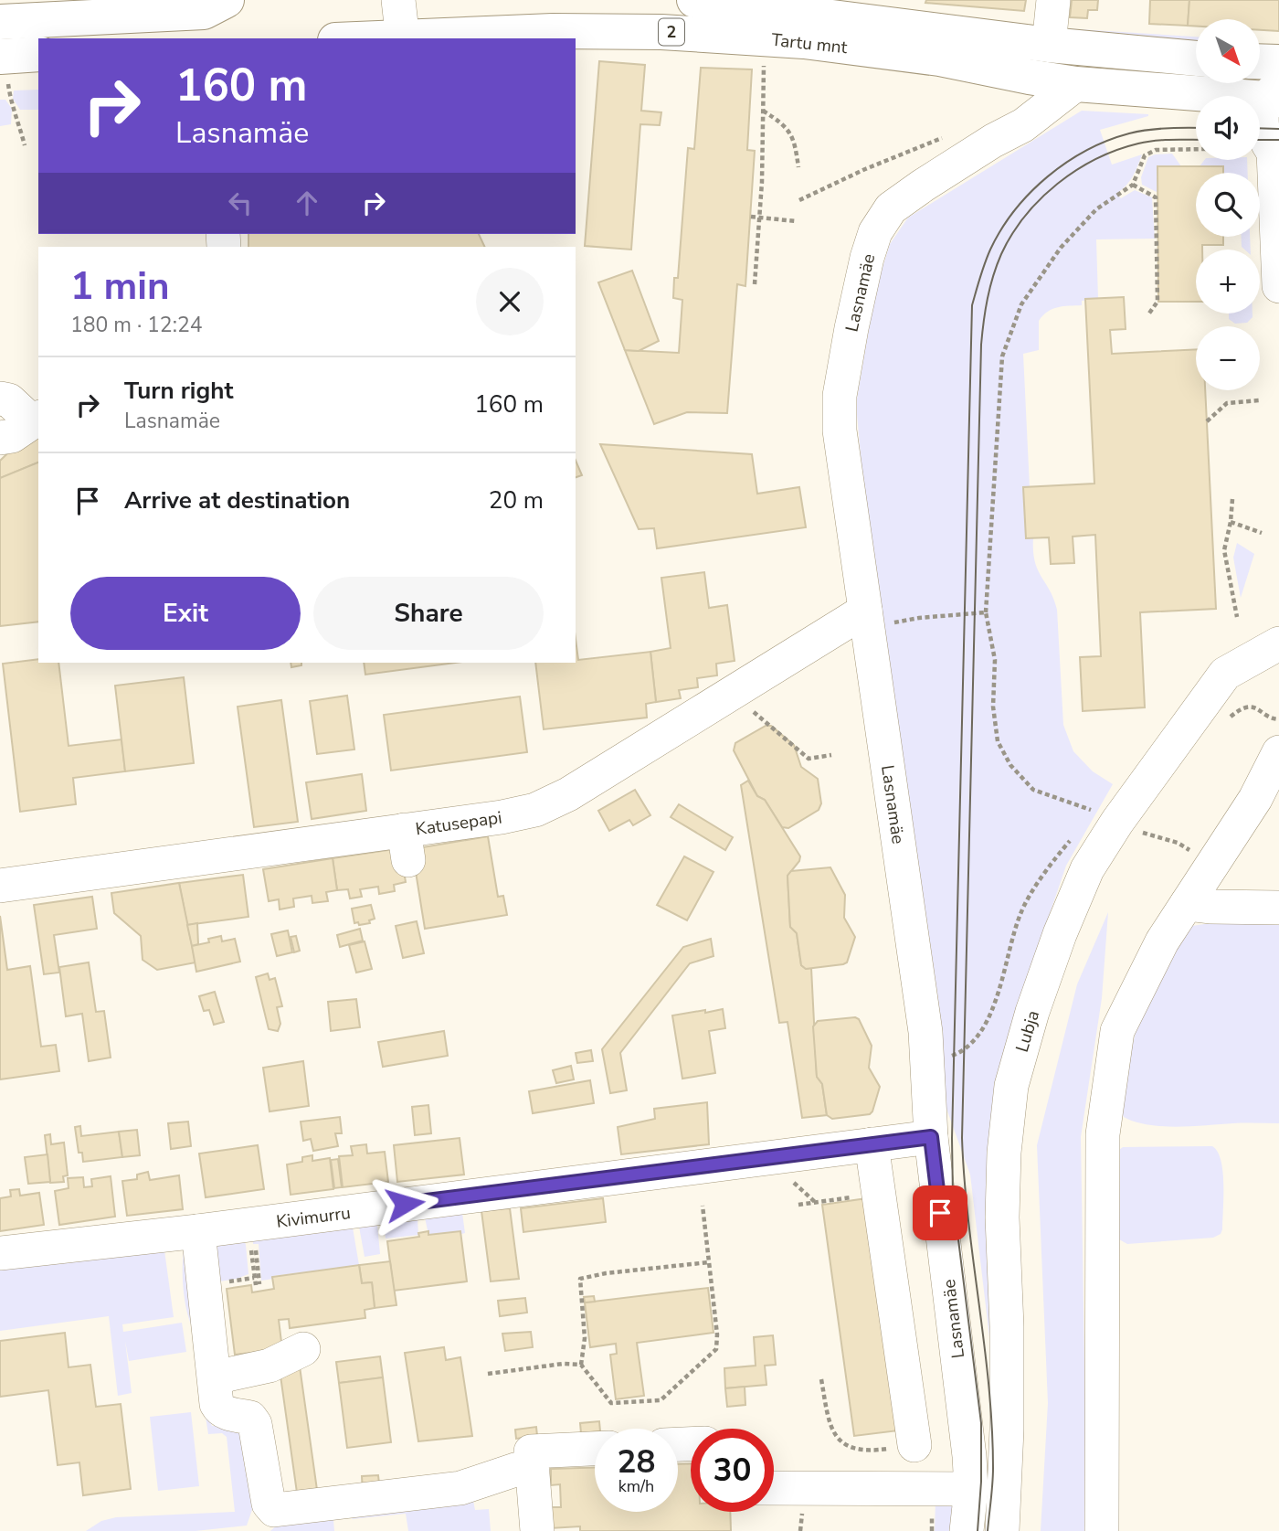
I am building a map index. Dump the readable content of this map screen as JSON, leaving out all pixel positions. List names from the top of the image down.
{
  "streets": {
    "main road": ["2", "Tartu mnt"],
    "street": [
      "Lasnamäe",
      "Katusepapi",
      "Lubja",
      "Kivimurru"
    ]
  },
  "crossings": [
    ["Tartu mnt", "Lasnamäe"],
    ["Lasnamäe", "Katusepapi"],
    ["Lasnamäe", "Kivimurru"]
  ],
  "north": "bottom right",
  "page": {
    "map_buttons": ["+", "−"],
    "turn": ["160 m", "Lasnamäe"],
    "heading": ["1 min", "180 m · 12:24"],
    "list": [
      {
        "name": "Turn right",
        "note": "Lasnamäe",
        "value": "160 m"
      },
      {
        "name": "Arrive at destination",
        "value": "20 m"
      }
    ],
    "buttons": ["Exit", "Share"],
    "speed": "28 km/h",
    "limit": "30"
  }
}
